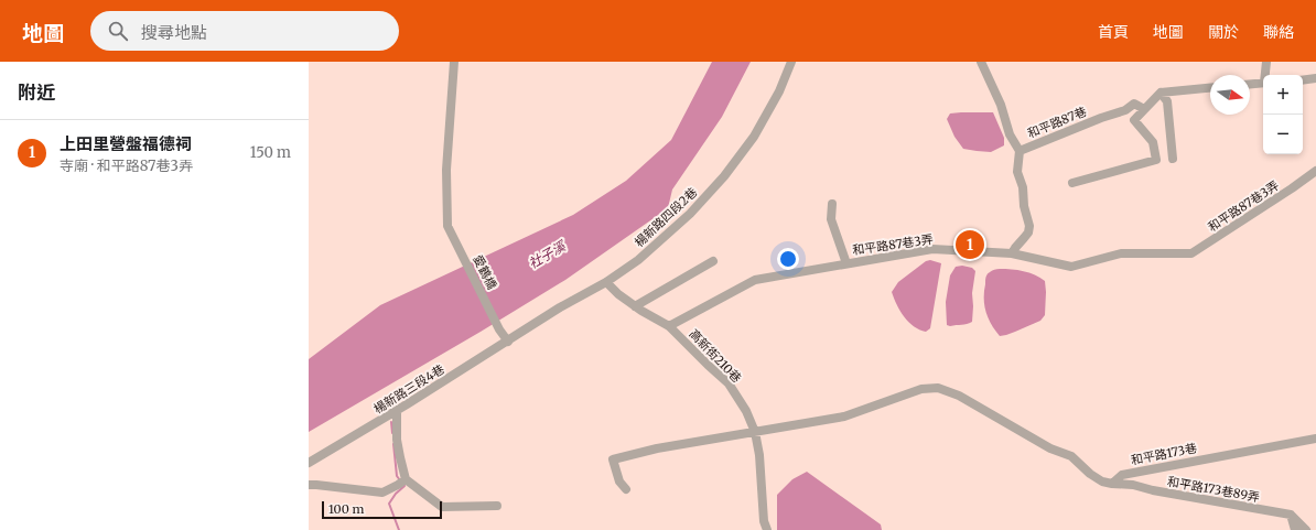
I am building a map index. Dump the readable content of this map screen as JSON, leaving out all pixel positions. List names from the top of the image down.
{
  "streets": {
    "street": [
      "和平路87巷",
      "和平路87巷3弄",
      "楊新路四段2巷",
      "愛鶴橋",
      "高新街210巷",
      "楊新路三段4巷",
      "和平路173巷",
      "和平路173巷89弄"
    ]
  },
  "crossings": [
    ["和平路87巷3弄", "高新街210巷"],
    ["楊新路四段2巷", "愛鶴橋"],
    ["楊新路四段2巷", "高新街210巷"],
    ["楊新路四段2巷", "楊新路三段4巷"],
    ["愛鶴橋", "楊新路三段4巷"],
    ["和平路173巷", "和平路173巷89弄"]
  ],
  "water": ["社子溪"],
  "scale_bar": "100 m",
  "north": "right",
  "page": {
    "header": "地圖",
    "search": "搜尋地點",
    "nav": [
      "首頁",
      "地圖",
      "關於",
      "聯絡"
    ],
    "heading": "附近",
    "map_buttons": ["+", "−"],
    "list": [
      {
        "mark": "1",
        "name": "上田里營盤福德祠",
        "note": "寺廟 · 和平路87巷3弄",
        "value": "150 m"
      }
    ],
    "pins": "1",
    "scale": "100 m"
  }
}
